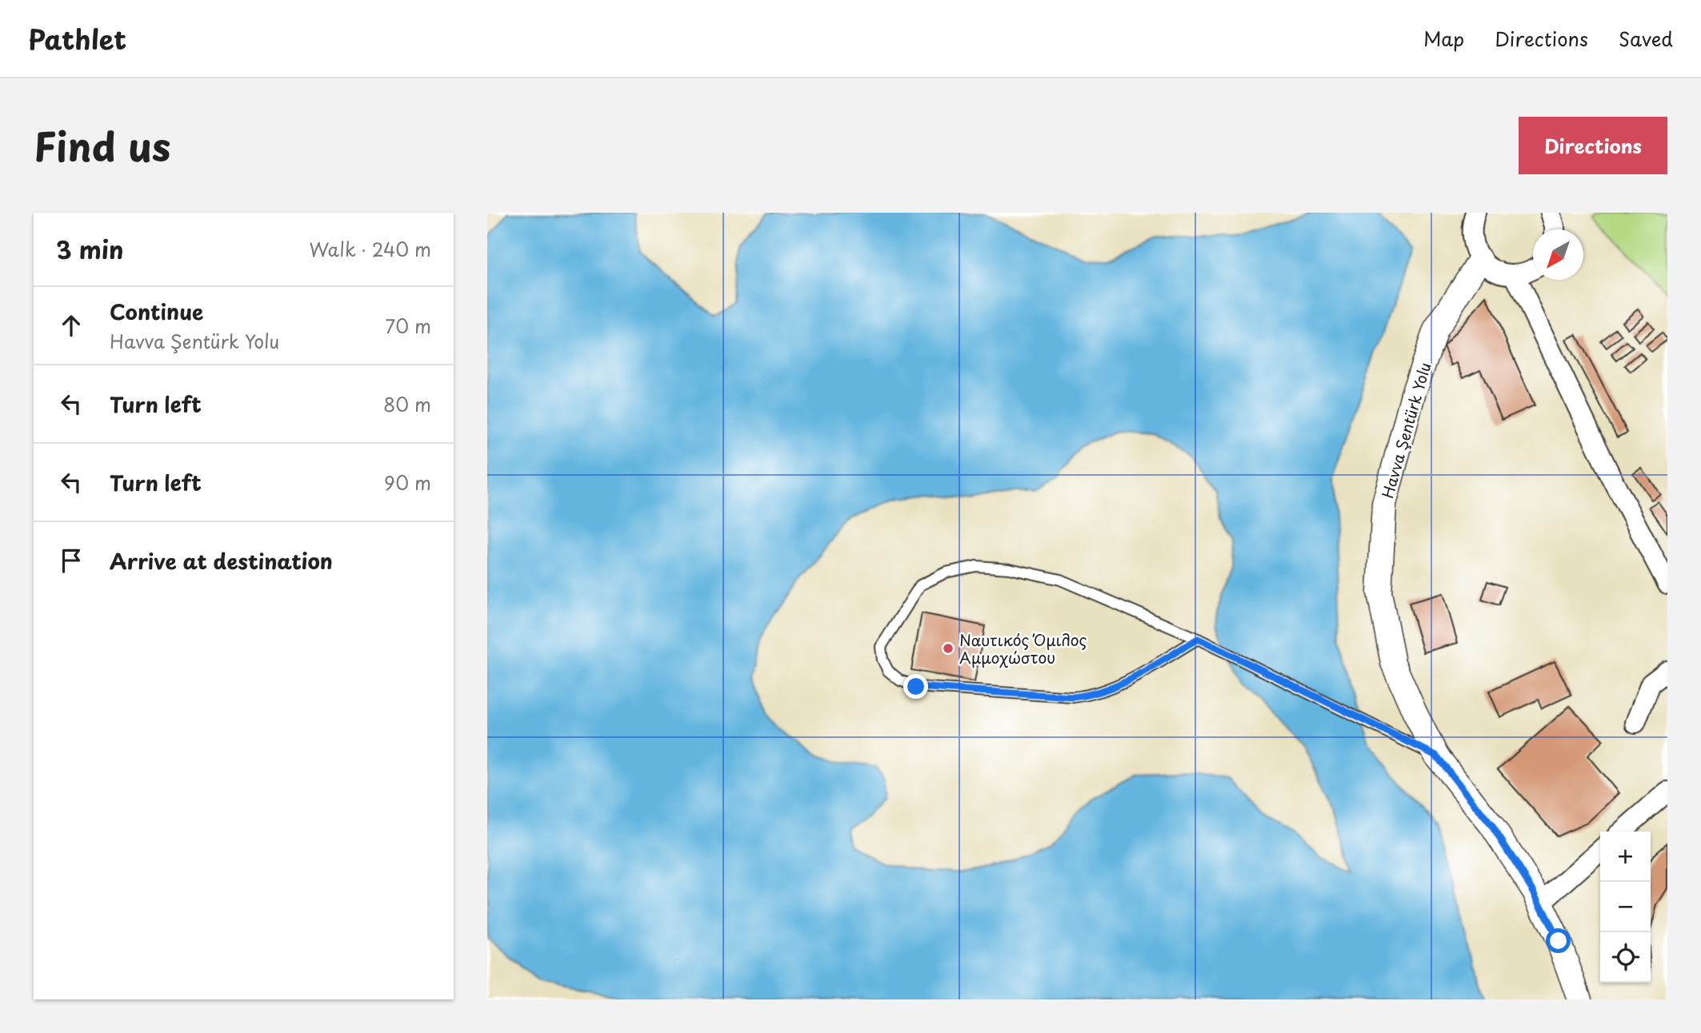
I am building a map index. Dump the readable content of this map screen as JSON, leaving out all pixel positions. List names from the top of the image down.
{
  "streets": {
    "street": ["Havva Şentürk Yolu"]
  },
  "places": ["Ναυτικός Όμιλος Αμμοχώστου"],
  "north": "bottom left",
  "page": {
    "header": "Pathlet",
    "nav": ["Map", "Directions", "Saved"],
    "title": "Find us",
    "buttons": "Directions",
    "heading": ["3 min", "Walk · 240 m"],
    "list": [
      ["Continue", "Havva Şentürk Yolu", "70 m"],
      ["Turn left", "80 m"],
      ["Turn left", "90 m"],
      "Arrive at destination"
    ],
    "map_buttons": ["+", "−"]
  }
}
